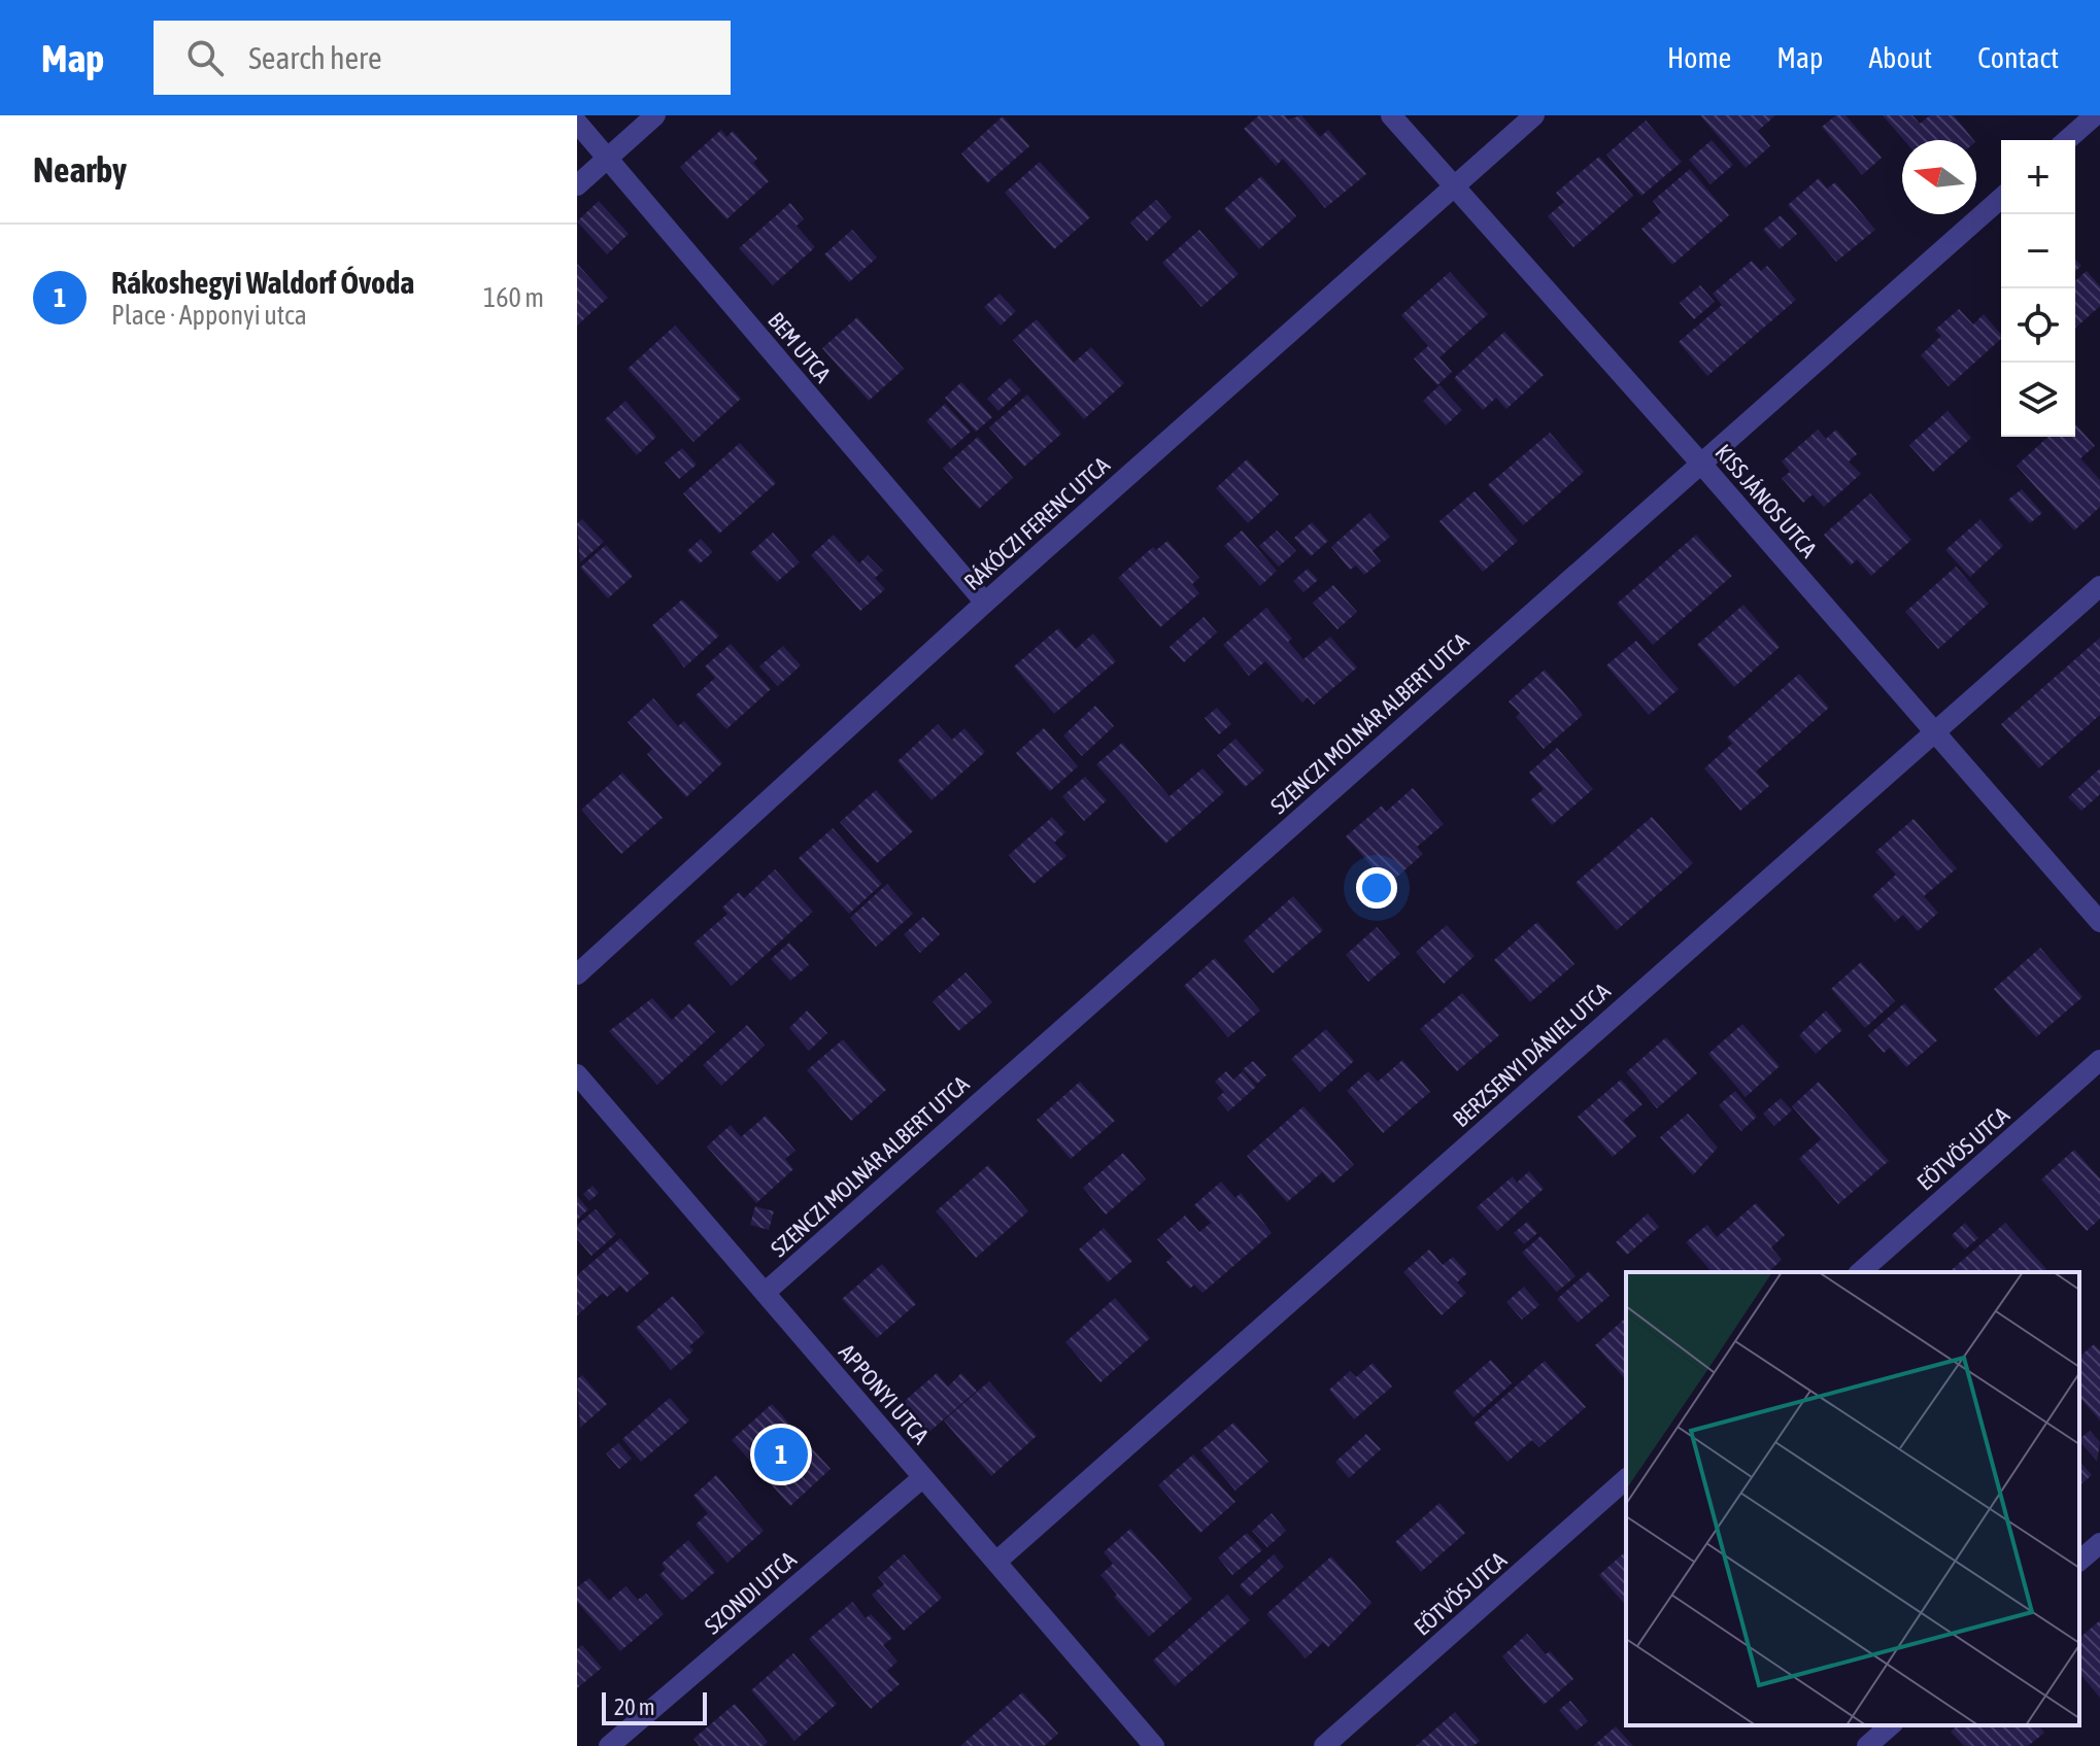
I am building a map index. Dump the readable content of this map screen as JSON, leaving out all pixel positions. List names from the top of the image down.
{
  "streets": {
    "street": [
      "BEM UTCA",
      "KISS JÁNOS UTCA",
      "RÁKÓCZI FERENC UTCA",
      "SZENCZI MOLNÁR ALBERT UTCA",
      "BERZSENYI DÁNIEL UTCA",
      "EÖTVÖS UTCA",
      "APPONYI UTCA",
      "SZONDI UTCA"
    ]
  },
  "crossings": [
    ["BEM UTCA", "RÁKÓCZI FERENC UTCA"],
    ["KISS JÁNOS UTCA", "RÁKÓCZI FERENC UTCA"],
    ["KISS JÁNOS UTCA", "SZENCZI MOLNÁR ALBERT UTCA"],
    ["KISS JÁNOS UTCA", "BERZSENYI DÁNIEL UTCA"],
    ["SZENCZI MOLNÁR ALBERT UTCA", "APPONYI UTCA"],
    ["BERZSENYI DÁNIEL UTCA", "APPONYI UTCA"],
    ["APPONYI UTCA", "SZONDI UTCA"]
  ],
  "scale_bar": "20 m",
  "north": "left",
  "page": {
    "header": "Map",
    "search": "Search here",
    "nav": [
      "Home",
      "Map",
      "About",
      "Contact"
    ],
    "heading": "Nearby",
    "map_buttons": ["+", "−"],
    "list": [
      {
        "mark": "1",
        "name": "Rákoshegyi Waldorf Óvoda",
        "note": "Place · Apponyi utca",
        "value": "160 m"
      }
    ],
    "pins": "1",
    "scale": "20 m"
  }
}
